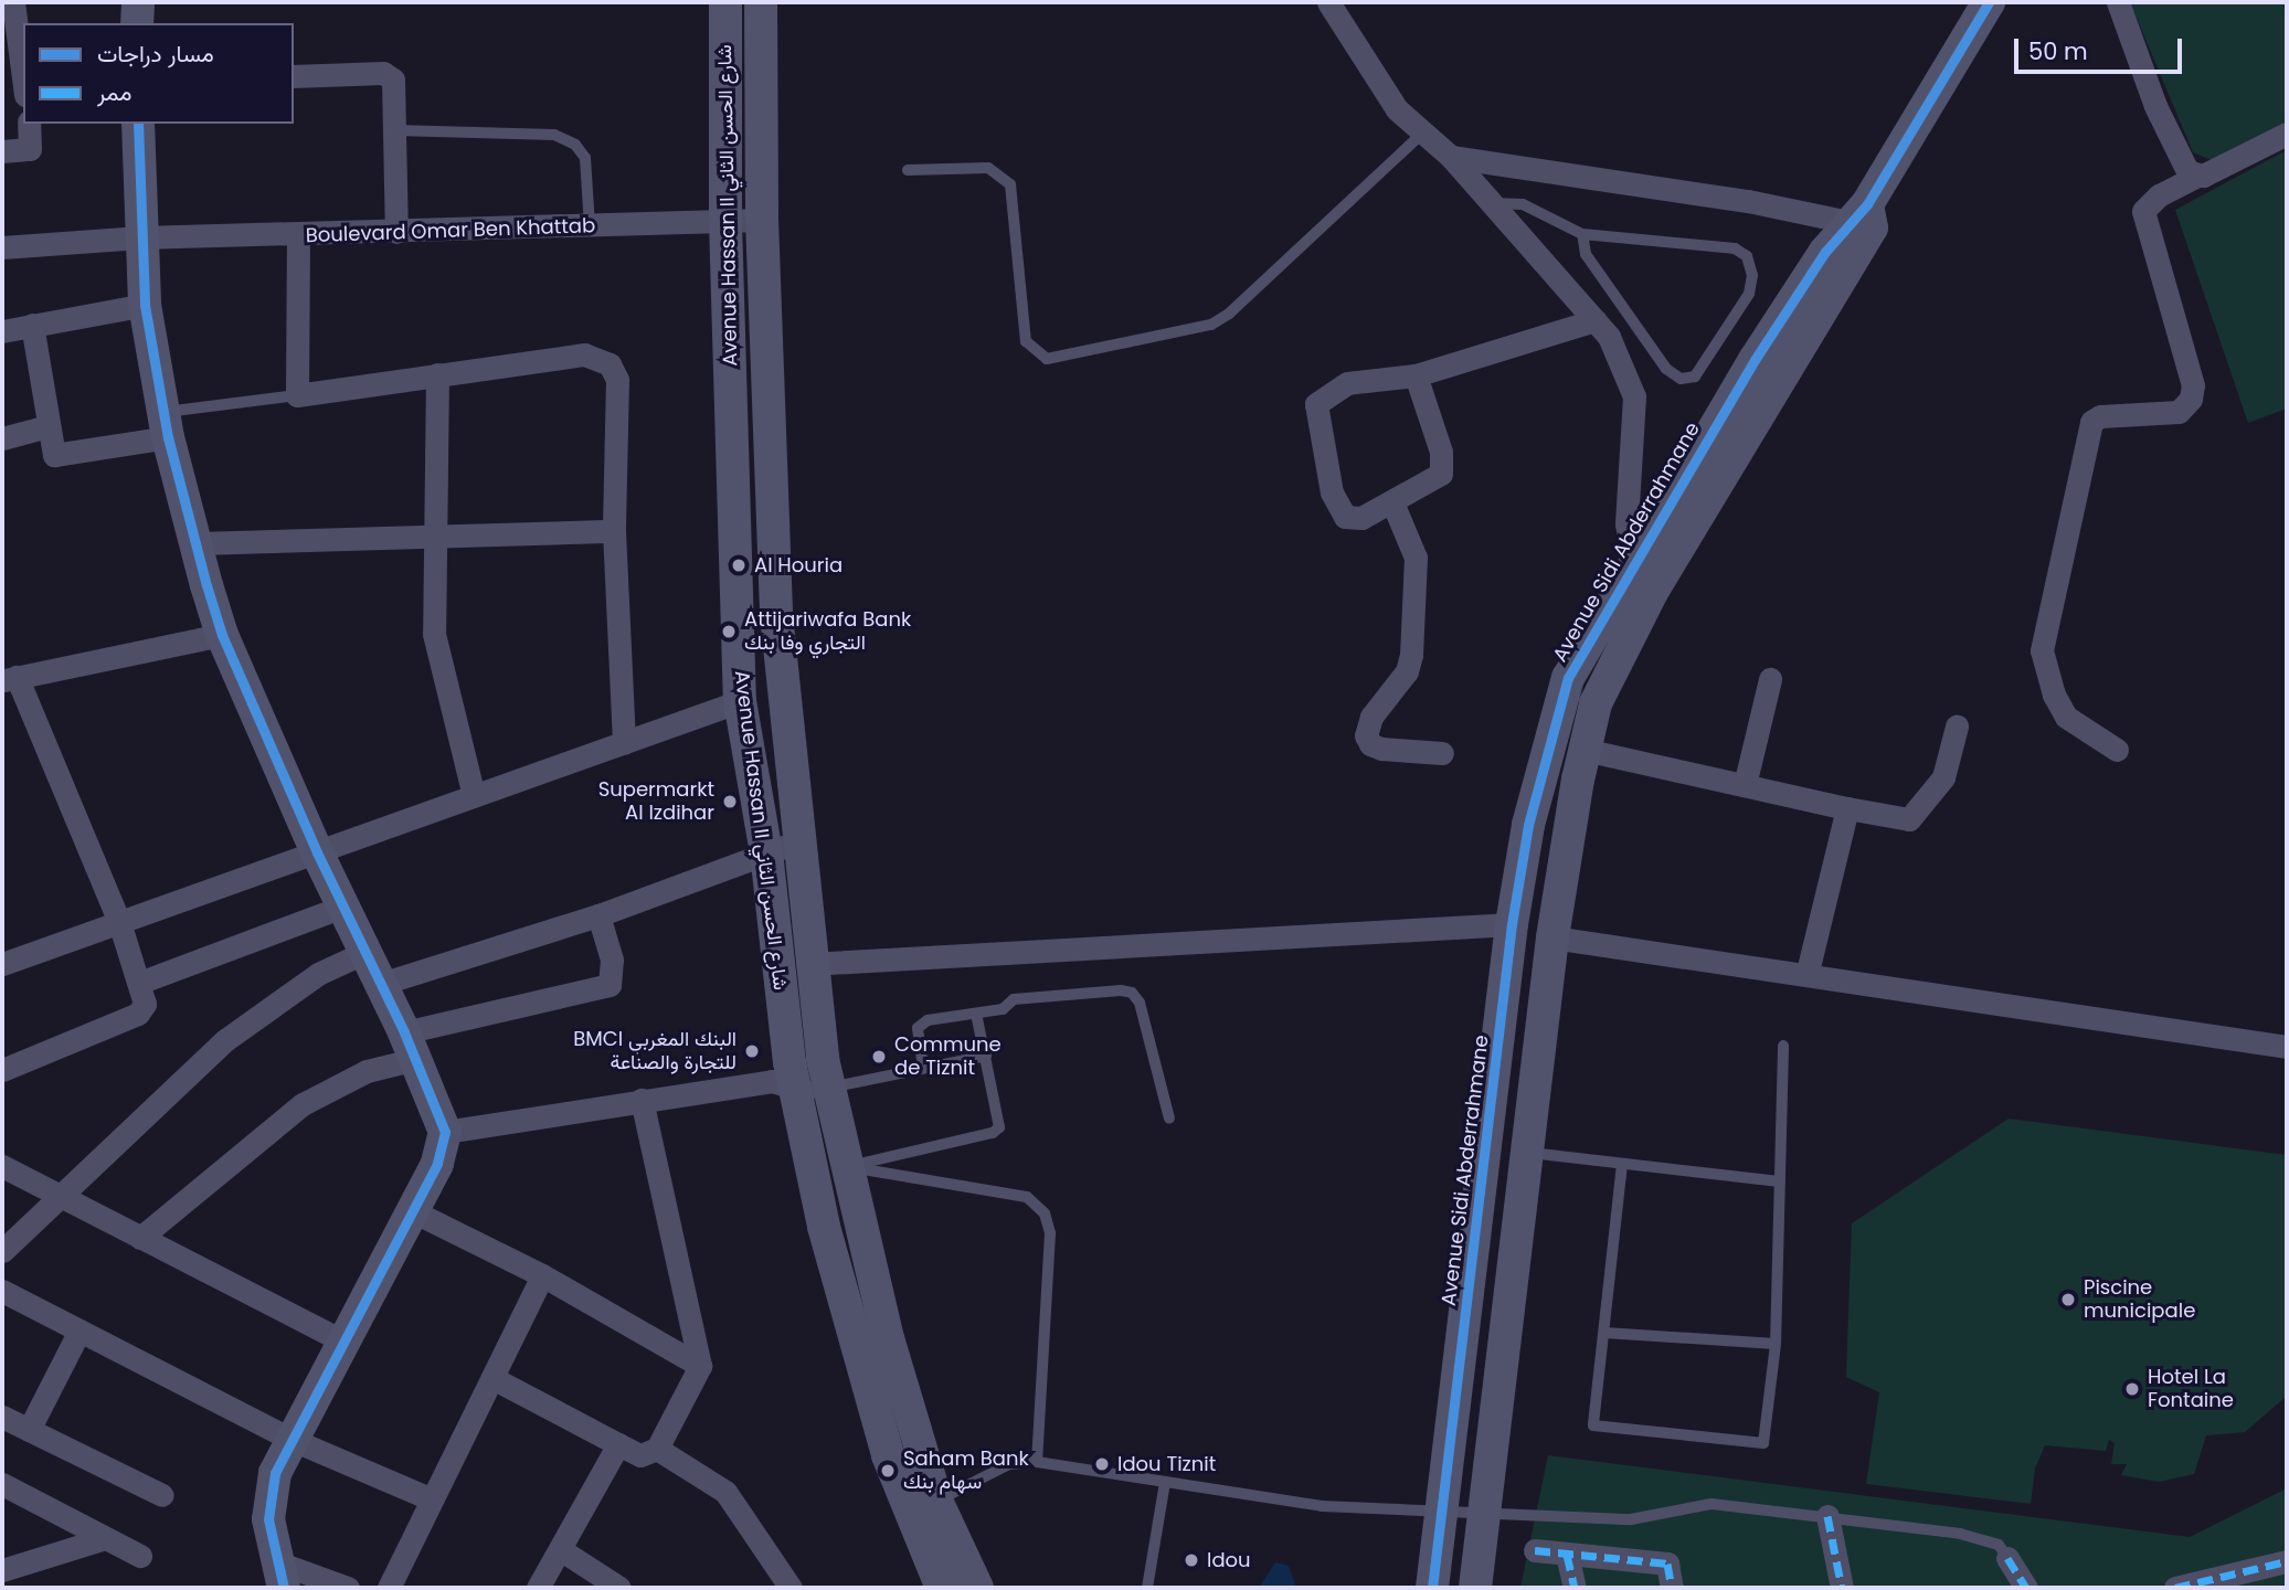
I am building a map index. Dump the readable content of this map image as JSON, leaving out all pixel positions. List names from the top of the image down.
{
  "streets": {
    "street": ["Avenue Hassan II شارع الحسن الثاني", "Boulevard Omar Ben Khattab", "Avenue Sidi Abderrahmane"]
  },
  "crossings": [
    ["Avenue Hassan II شارع الحسن الثاني", "Boulevard Omar Ben Khattab"]
  ],
  "places": [
    "Al Houria",
    "Attijariwafa Bank التجاري وفا بنك",
    "Supermarkt Al Izdihar",
    "BMCI البنك المغربي للتجارة والصناعة",
    "Commune de Tiznit",
    "Piscine municipale",
    "Hotel La Fontaine",
    "Idou Tiznit",
    "Saham Bank سهام بنك",
    "Idou"
  ],
  "legend": ["مسار دراجات", "ممر"],
  "scale_bar": "50 m"
}
